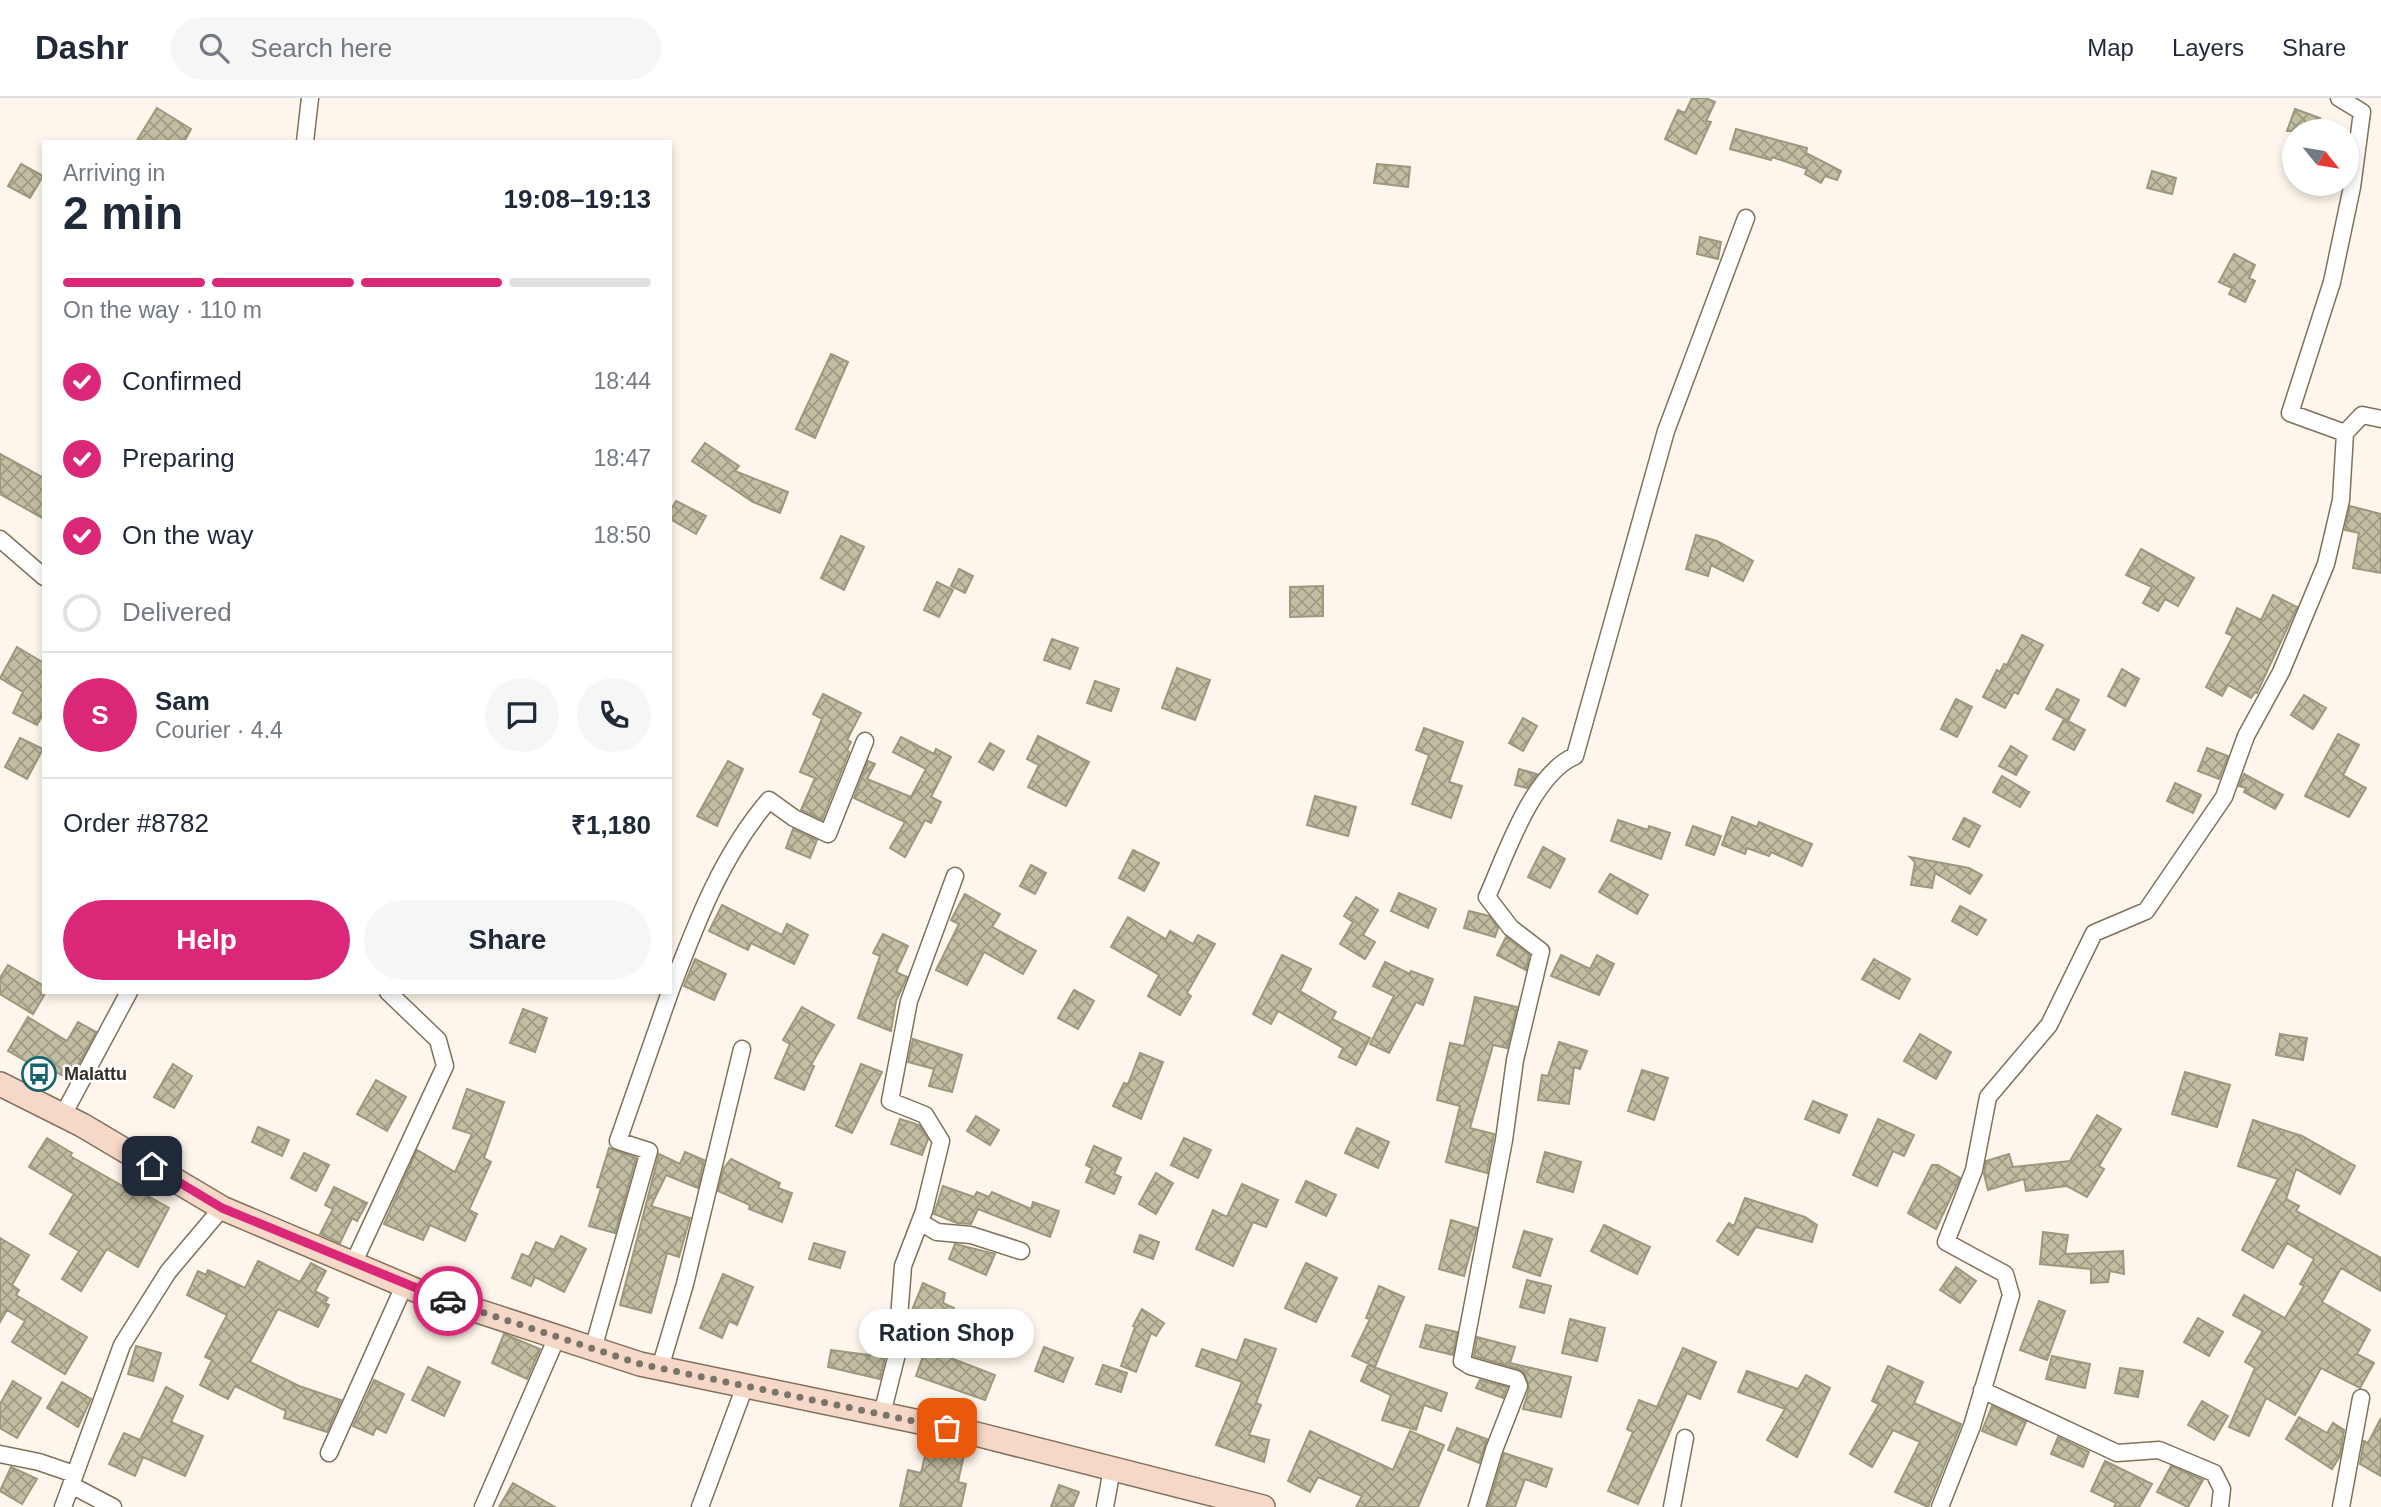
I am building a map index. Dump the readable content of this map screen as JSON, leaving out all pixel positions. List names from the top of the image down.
{
  "places": {
    "bus stop": ["Malattu"],
    "other": ["Ration Shop"]
  },
  "north": "bottom right",
  "page": {
    "header": "Dashr",
    "search": "Search here",
    "nav": ["Map", "Layers", "Share"],
    "heading": ["2 min", "Arriving in", "19:08–19:13"],
    "panel": [
      "Sam",
      "Courier · 4.4",
      "Order #8782",
      "₹1,180"
    ],
    "bar": "On the way · 110 m",
    "list": [
      ["Confirmed", "18:44"],
      ["Preparing", "18:47"],
      ["On the way", "18:50"],
      "Delivered"
    ],
    "round": "S",
    "buttons": ["Help", "Share"],
    "bubble": "Ration Shop"
  }
}
